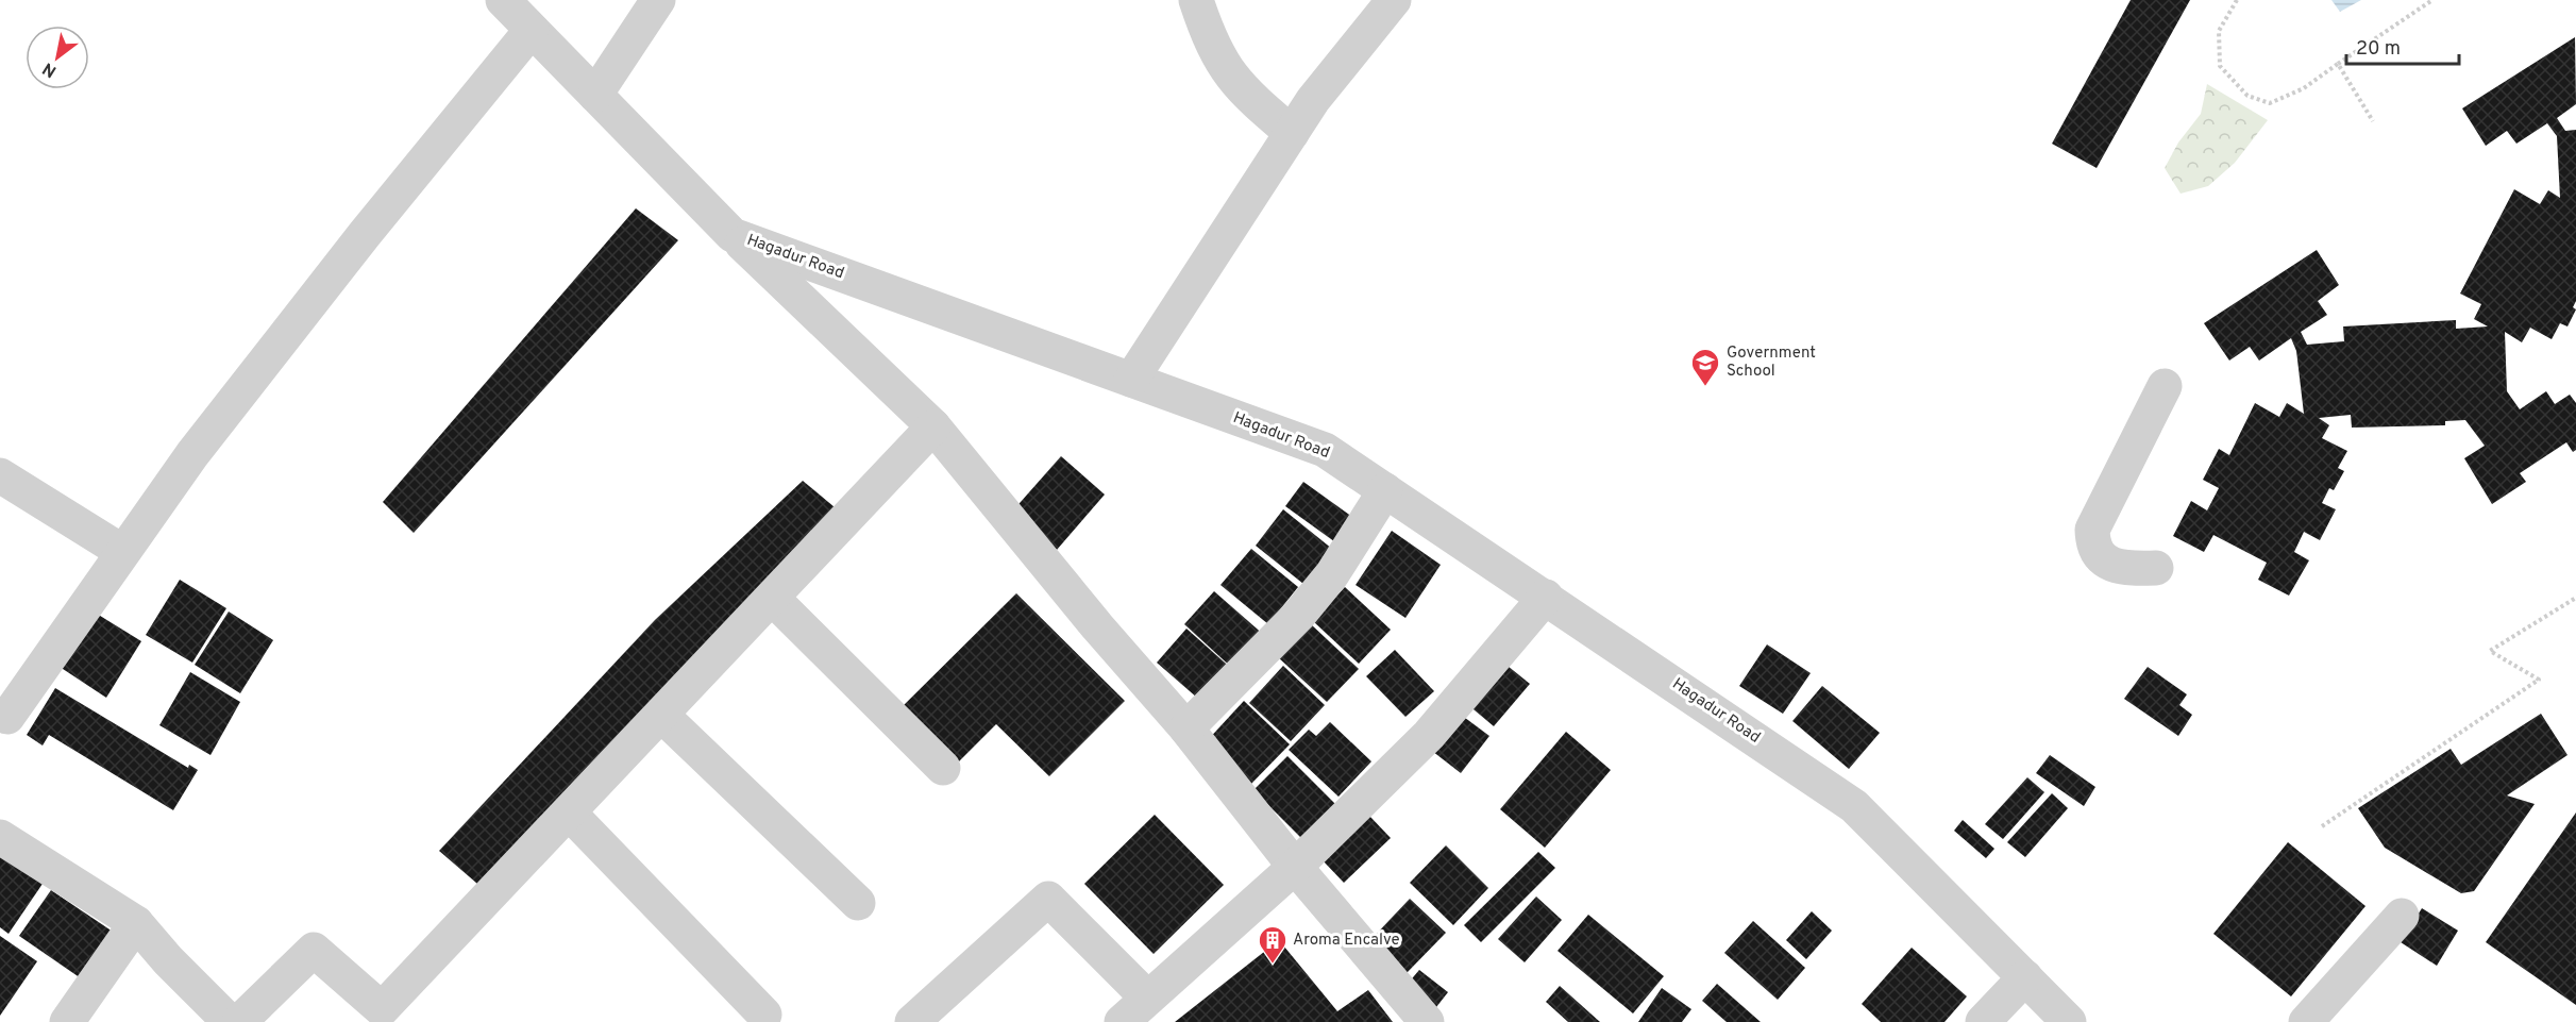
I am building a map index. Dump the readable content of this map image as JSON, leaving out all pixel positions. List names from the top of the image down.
{
  "streets": {
    "street": ["Hagadur Road"]
  },
  "places": {
    "school or university": ["Government School"],
    "building": ["Aroma Encalve"]
  },
  "scale_bar": "20 m",
  "north": "bottom left"
}
